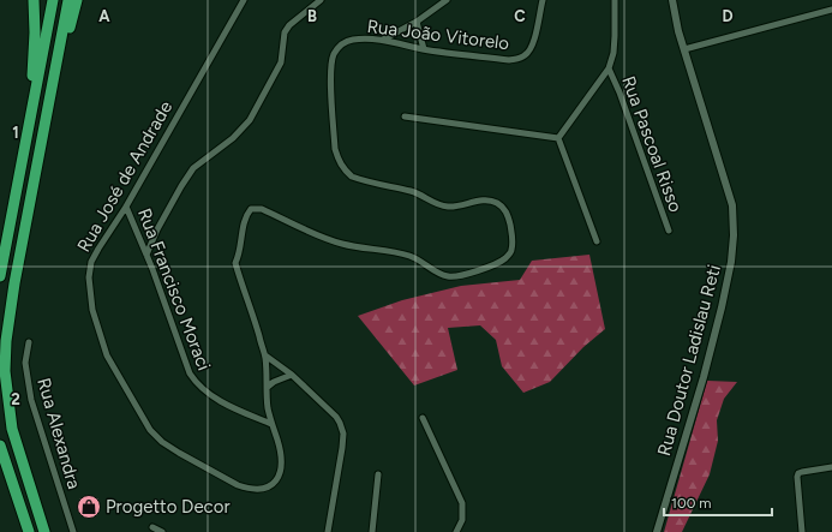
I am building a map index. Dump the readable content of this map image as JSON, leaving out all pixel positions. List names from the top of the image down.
{
  "streets": {
    "street": [
      "Rua João Vitorelo",
      "Rua Pascoal Risso",
      "Rua José de Andrade",
      "Rua Francisco Moraci",
      "Rua Doutor Ladislau Reti",
      "Rua Alexandra"
    ]
  },
  "crossings": [
    ["Rua João Vitorelo", "Rua José de Andrade"],
    ["Rua José de Andrade", "Rua Francisco Moraci"]
  ],
  "places": {
    "shop": ["Progetto Decor"]
  },
  "scale_bar": "100 m",
  "grid": {
    "columns": [
      "A",
      "B",
      "C",
      "D"
    ],
    "rows": ["1", "2"]
  }
}
